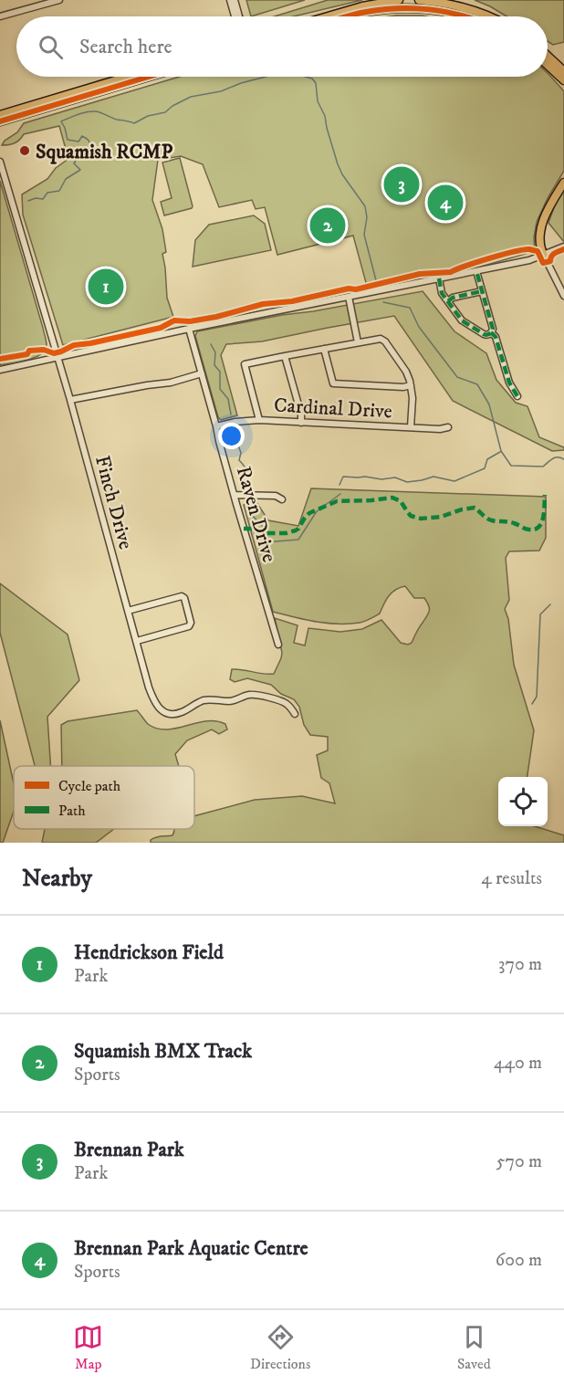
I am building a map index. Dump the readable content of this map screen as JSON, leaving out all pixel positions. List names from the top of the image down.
{
  "streets": {
    "street": ["Cardinal Drive", "Finch Drive", "Raven Drive"]
  },
  "crossings": [
    ["Cardinal Drive", "Raven Drive"]
  ],
  "places": ["Squamish RCMP"],
  "legend": ["Cycle path", "Path"],
  "page": {
    "search": "Search here",
    "pins": [
      "3",
      "4",
      "2",
      "1"
    ],
    "heading": ["Nearby", "4 results"],
    "list": [
      {
        "mark": "1",
        "name": "Hendrickson Field",
        "note": "Park",
        "value": "370 m"
      },
      {
        "mark": "2",
        "name": "Squamish BMX Track",
        "note": "Sports",
        "value": "440 m"
      },
      {
        "mark": "3",
        "name": "Brennan Park",
        "note": "Park",
        "value": "570 m"
      },
      {
        "mark": "4",
        "name": "Brennan Park Aquatic Centre",
        "note": "Sports",
        "value": "600 m"
      }
    ],
    "nav": ["Map", "Directions", "Saved"]
  }
}
